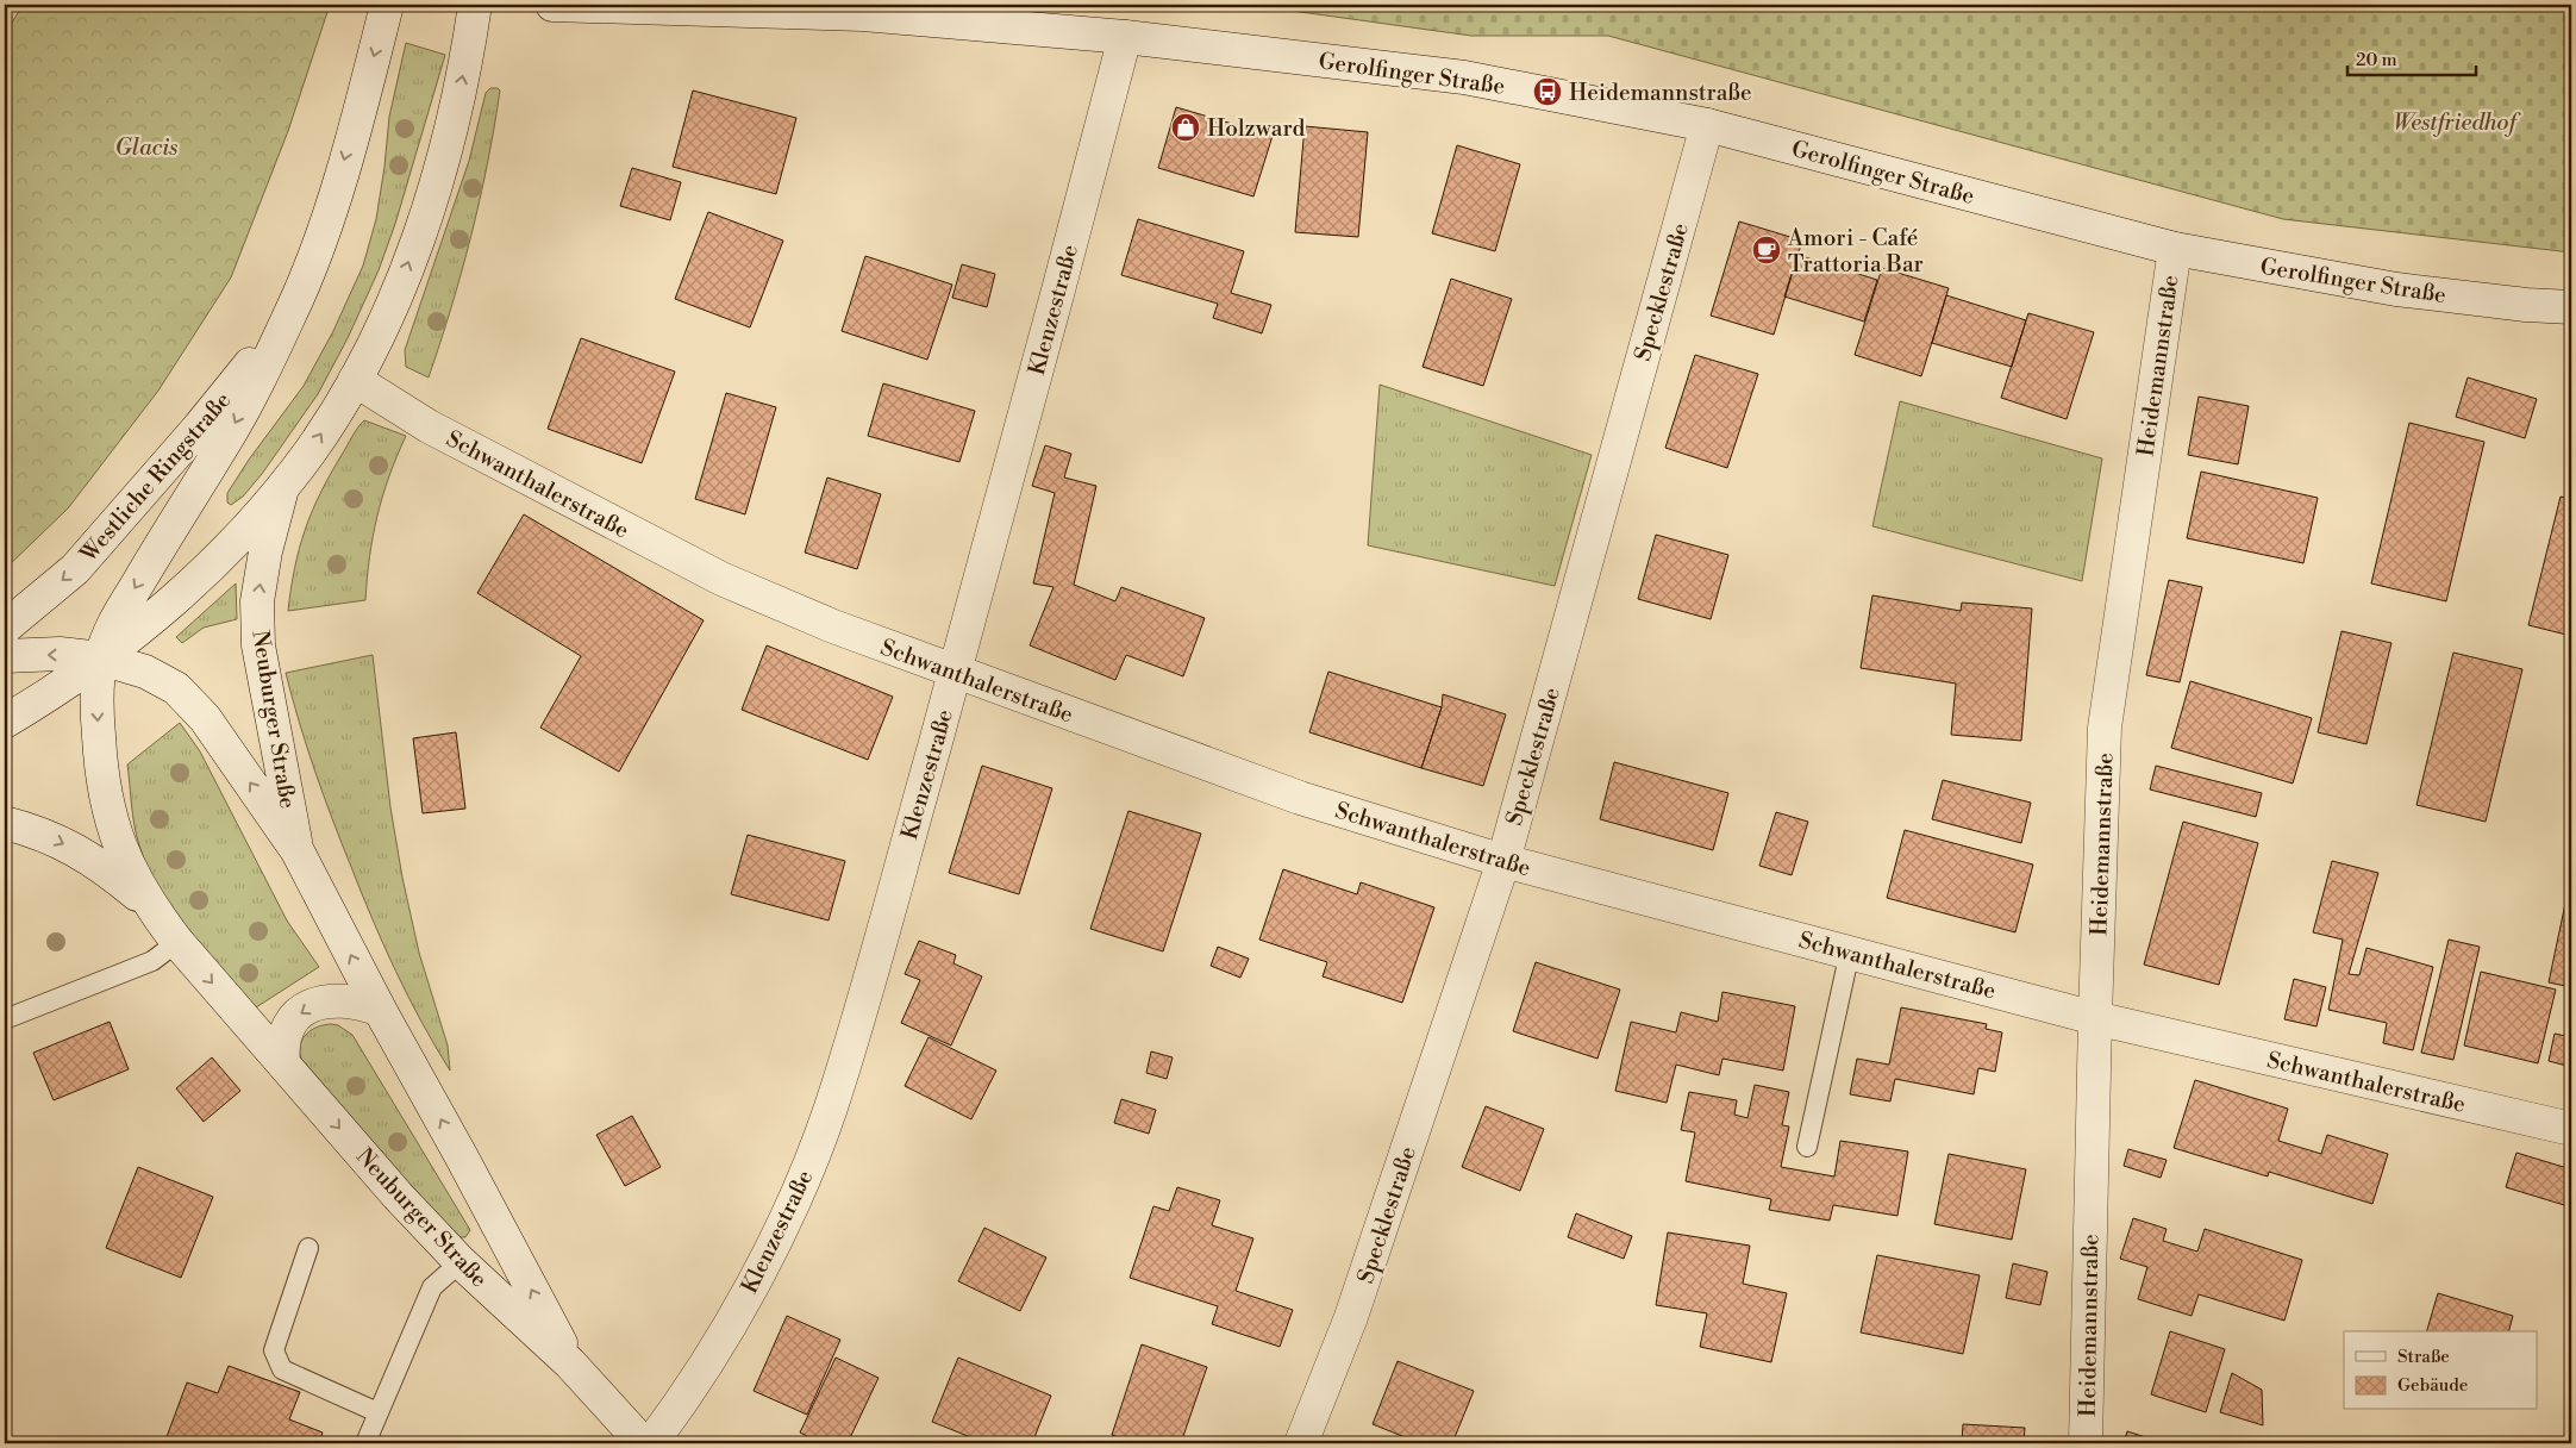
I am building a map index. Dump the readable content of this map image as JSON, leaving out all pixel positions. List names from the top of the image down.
{
  "streets": {
    "street": [
      "Gerolfinger Straße",
      "Specklestraße",
      "Klenzestraße",
      "Heidemannstraße",
      "Westliche Ringstraße",
      "Schwanthalerstraße",
      "Neuburger Straße"
    ]
  },
  "crossings": [
    ["Gerolfinger Straße", "Specklestraße"],
    ["Gerolfinger Straße", "Klenzestraße"],
    ["Gerolfinger Straße", "Heidemannstraße"],
    ["Specklestraße", "Schwanthalerstraße"],
    ["Klenzestraße", "Schwanthalerstraße"],
    ["Heidemannstraße", "Schwanthalerstraße"],
    ["Westliche Ringstraße", "Neuburger Straße"]
  ],
  "parks": ["Westfriedhof", "Glacis"],
  "places": {
    "bus stop": ["Heidemannstraße"],
    "shop": ["Holzward"],
    "cafe": ["Amori - Café Trattoria Bar"]
  },
  "legend": ["Straße", "Gebäude"],
  "scale_bar": "20 m"
}
